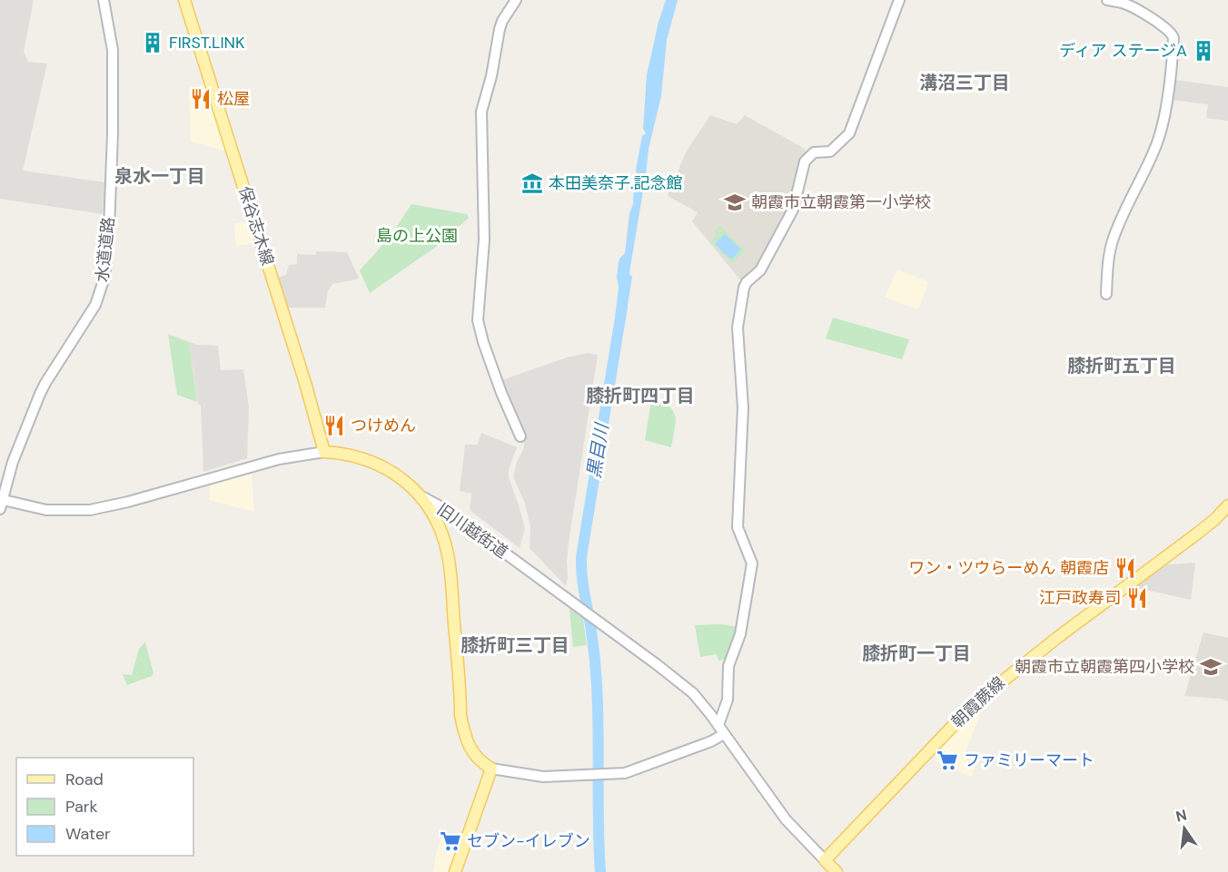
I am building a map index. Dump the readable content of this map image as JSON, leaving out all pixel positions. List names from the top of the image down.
{
  "streets": {
    "main road": ["保谷志木線", "旧川越街道", "朝霞蕨線"],
    "street": ["水道道路"]
  },
  "crossings": [
    ["保谷志木線", "旧川越街道"],
    ["水道道路", "旧川越街道"],
    ["旧川越街道", "朝霞蕨線"]
  ],
  "districts": [
    "溝沼三丁目",
    "泉水一丁目",
    "膝折町五丁目",
    "膝折町四丁目",
    "膝折町三丁目",
    "膝折町一丁目"
  ],
  "water": ["黒目川"],
  "parks": ["島の上公園"],
  "places": {
    "building": ["FIRST.LINK", "ディア ステージA"],
    "restaurant": [
      "松屋",
      "つけめん",
      "ワン・ツウらーめん 朝霞店",
      "江戸政寿司"
    ],
    "museum": ["本田美奈子.記念館"],
    "school or university": ["朝霞市立朝霞第一小学校", "朝霞市立朝霞第四小学校"],
    "supermarket": ["ファミリーマート", "セブン-イレブン"]
  },
  "legend": ["Road", "Park", "Water"],
  "north": "top"
}
